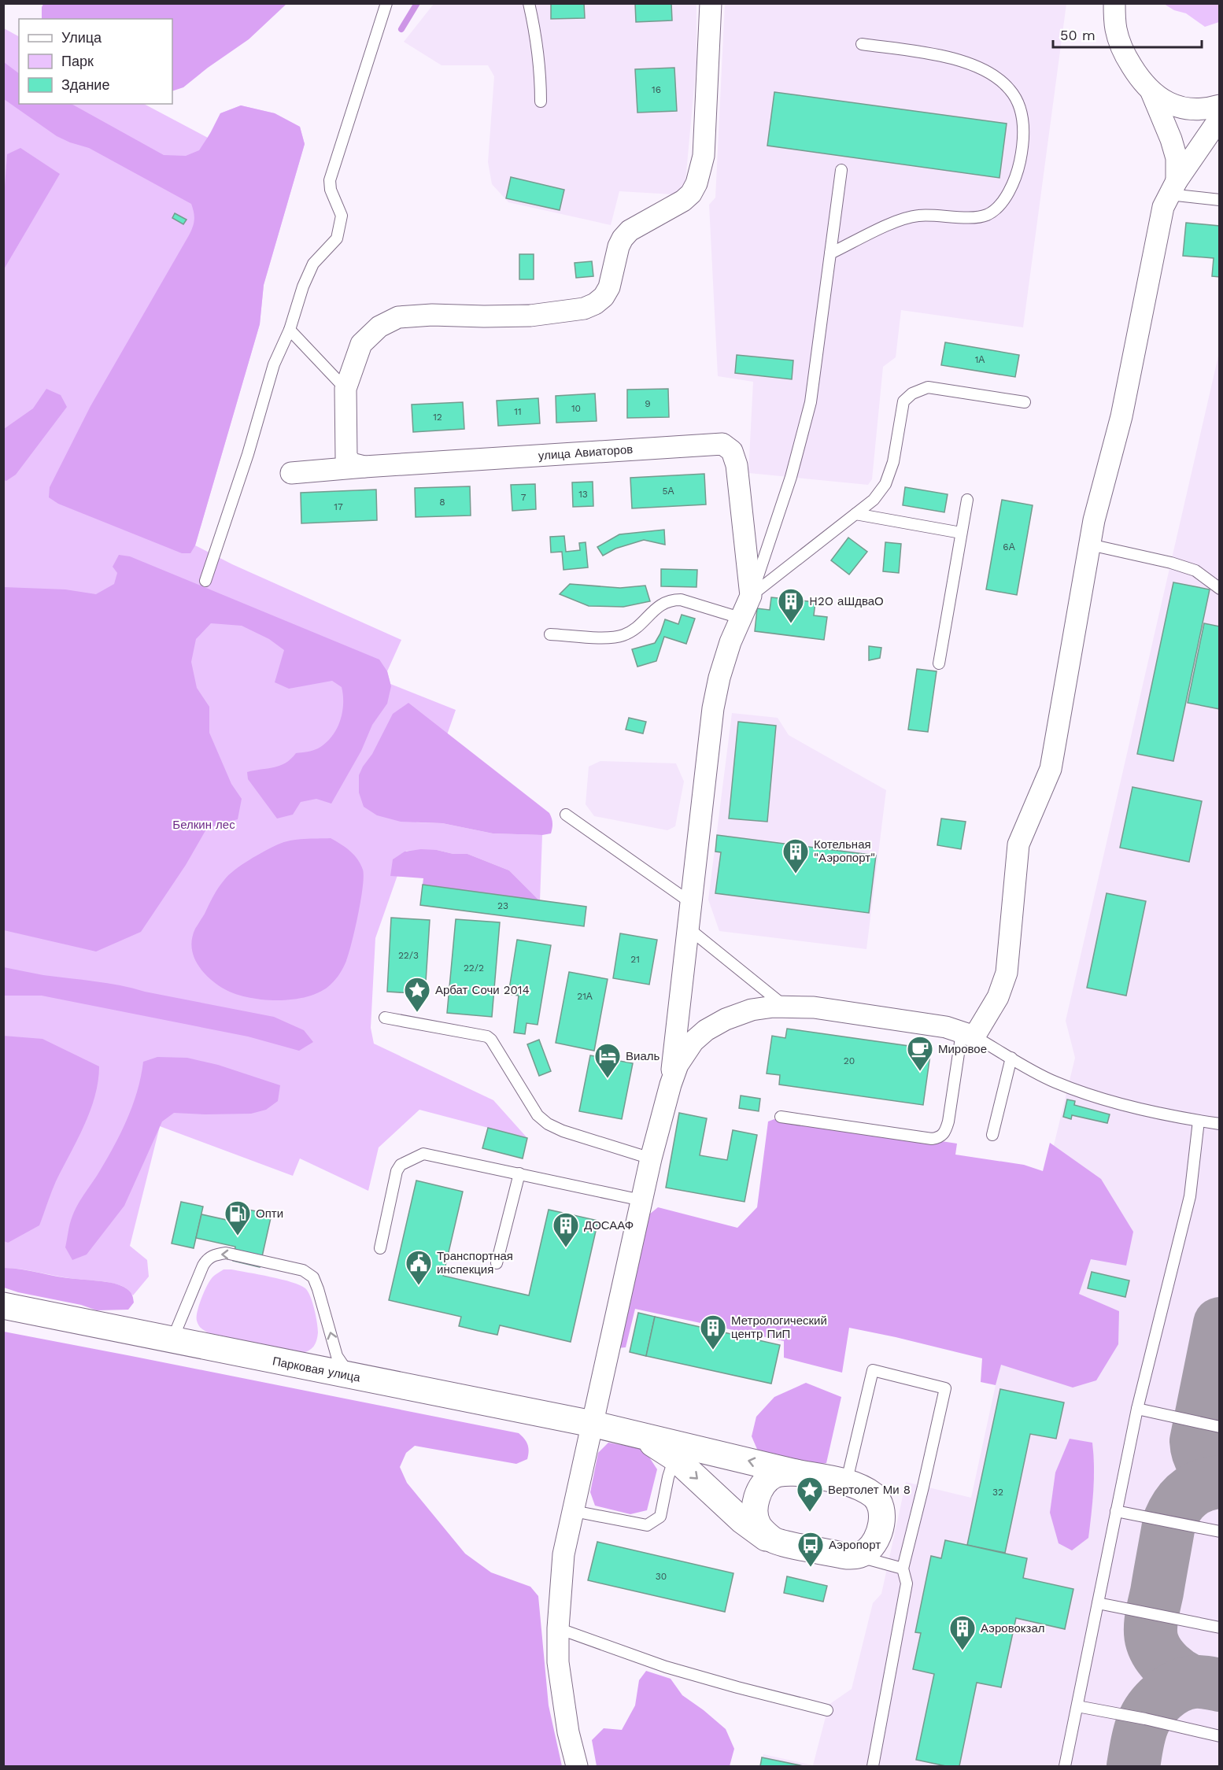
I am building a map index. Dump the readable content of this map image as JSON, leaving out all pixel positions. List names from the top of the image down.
{
  "streets": {
    "main road": ["Парковая улица"],
    "street": ["улица Авиаторов"]
  },
  "parks": ["Белкин лес"],
  "places": {
    "building": [
      "H2O аШдваО",
      "Котельная \"Аэропорт\"",
      "ДОСААФ",
      "Метрологический центр ПиП",
      "Аэровокзал"
    ],
    "place": ["Арбат Сочи 2014", "Вертолет Ми 8"],
    "cafe": ["Мировое"],
    "hotel": ["Виаль"],
    "fuel station": ["Опти"],
    "public building": ["Транспортная инспекция"],
    "bus stop": ["Аэропорт"]
  },
  "house_numbers": [
    "16",
    "1А",
    "9",
    "10",
    "11",
    "12",
    "5А",
    "13",
    "7",
    "8",
    "17",
    "6А",
    "23",
    "22/3",
    "21",
    "22/2",
    "21А",
    "20",
    "32",
    "30"
  ],
  "legend": ["Улица", "Парк", "Здание"],
  "scale_bar": "50 m"
}
